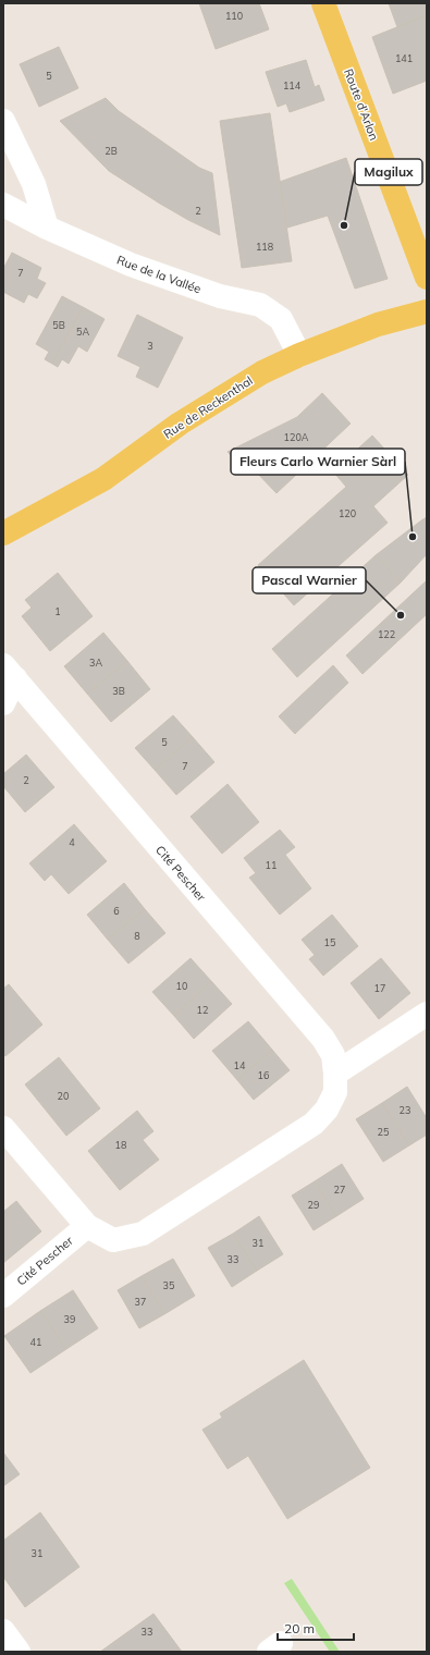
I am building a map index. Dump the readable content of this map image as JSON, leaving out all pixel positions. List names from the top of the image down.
{
  "streets": {
    "main road": ["Route d'Arlon", "Rue de Reckenthal"],
    "street": ["Rue de la Vallée", "Cité Pescher"]
  },
  "crossings": [
    ["Rue de la Vallée", "Rue de Reckenthal"]
  ],
  "places": ["Magilux", "Fleurs Carlo Warnier Sàrl", "Pascal Warnier"],
  "house_numbers": [
    "110",
    "141",
    "5",
    "114",
    "2B",
    "2",
    "118",
    "7",
    "5B",
    "5A",
    "3",
    "120A",
    "120",
    "1",
    "122",
    "3A",
    "3B",
    "5",
    "7",
    "2",
    "4",
    "11",
    "6",
    "8",
    "15",
    "10",
    "17",
    "12",
    "14",
    "16",
    "20",
    "23",
    "25",
    "18",
    "27",
    "29",
    "31",
    "33",
    "35",
    "37",
    "39",
    "41",
    "31",
    "33"
  ],
  "scale_bar": "20 m"
}
